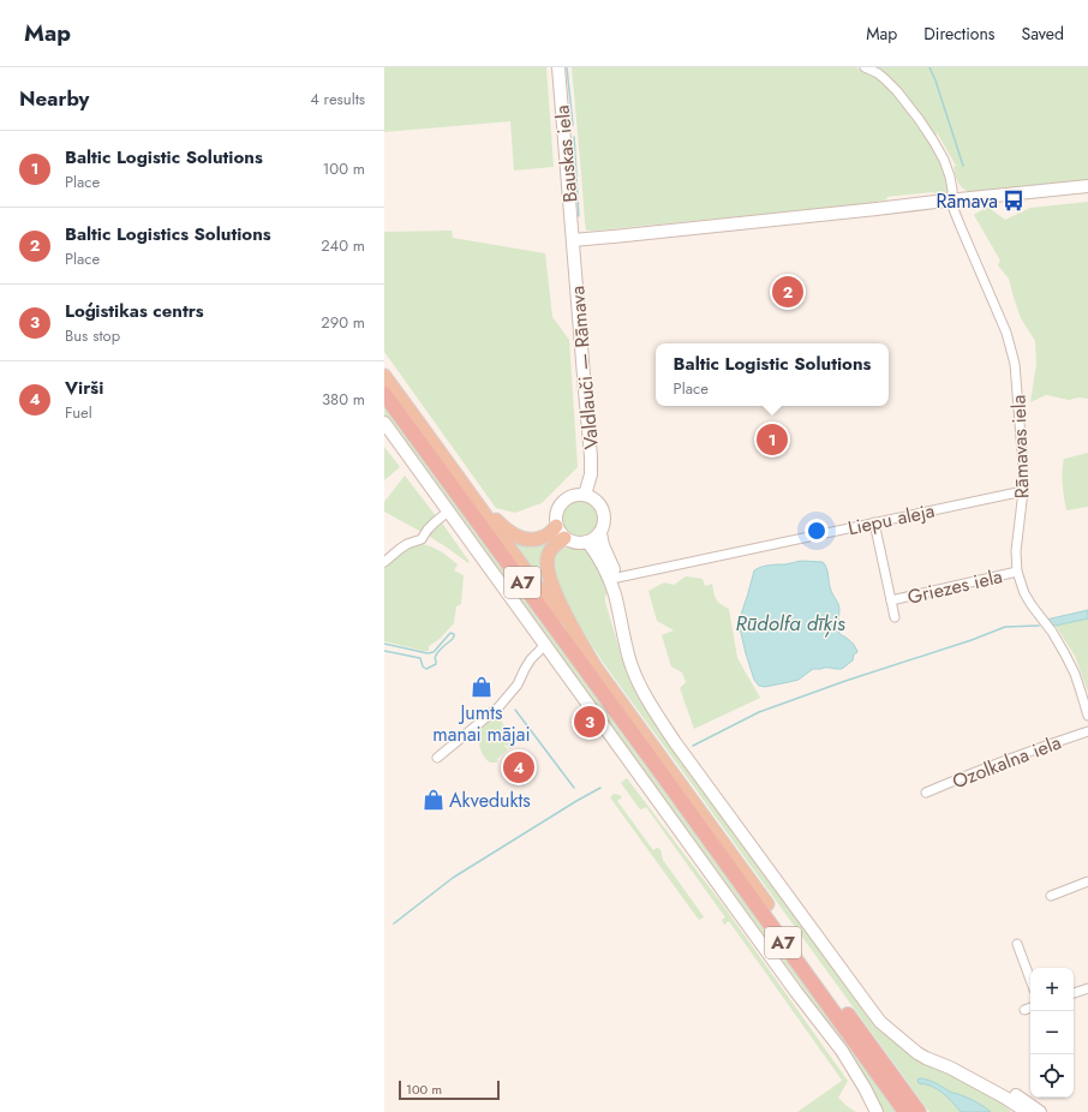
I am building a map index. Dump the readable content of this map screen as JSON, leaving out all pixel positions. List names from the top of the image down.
{
  "streets": {
    "highway": ["A7"],
    "main road": ["Bauskas iela", "Valdlauči — Rāmava"],
    "street": [
      "Rāmavas iela",
      "Liepu aleja",
      "Griezes iela",
      "Ozolkalna iela"
    ]
  },
  "crossings": [
    ["Bauskas iela", "Valdlauči — Rāmava"],
    ["Rāmavas iela", "Liepu aleja"],
    ["Rāmavas iela", "Griezes iela"],
    ["Liepu aleja", "Griezes iela"]
  ],
  "water": ["Rūdolfa dīķis"],
  "places": {
    "bus stop": ["Rāmava"],
    "shop": ["Jumts manai mājai", "Akvedukts"]
  },
  "scale_bar": "100 m",
  "page": {
    "header": "Map",
    "nav": ["Map", "Directions", "Saved"],
    "heading": ["Nearby", "4 results"],
    "list": [
      {
        "mark": "1",
        "name": "Baltic Logistic Solutions",
        "note": "Place",
        "value": "100 m"
      },
      {
        "mark": "2",
        "name": "Baltic Logistics Solutions",
        "note": "Place",
        "value": "240 m"
      },
      {
        "mark": "3",
        "name": "Loģistikas centrs",
        "note": "Bus stop",
        "value": "290 m"
      },
      {
        "mark": "4",
        "name": "Virši",
        "note": "Fuel",
        "value": "380 m"
      }
    ],
    "pins": [
      "2",
      "1",
      "3",
      "4"
    ],
    "popup": ["Baltic Logistic Solutions", "Place"],
    "map_buttons": ["+", "−"],
    "scale": "100 m"
  }
}
